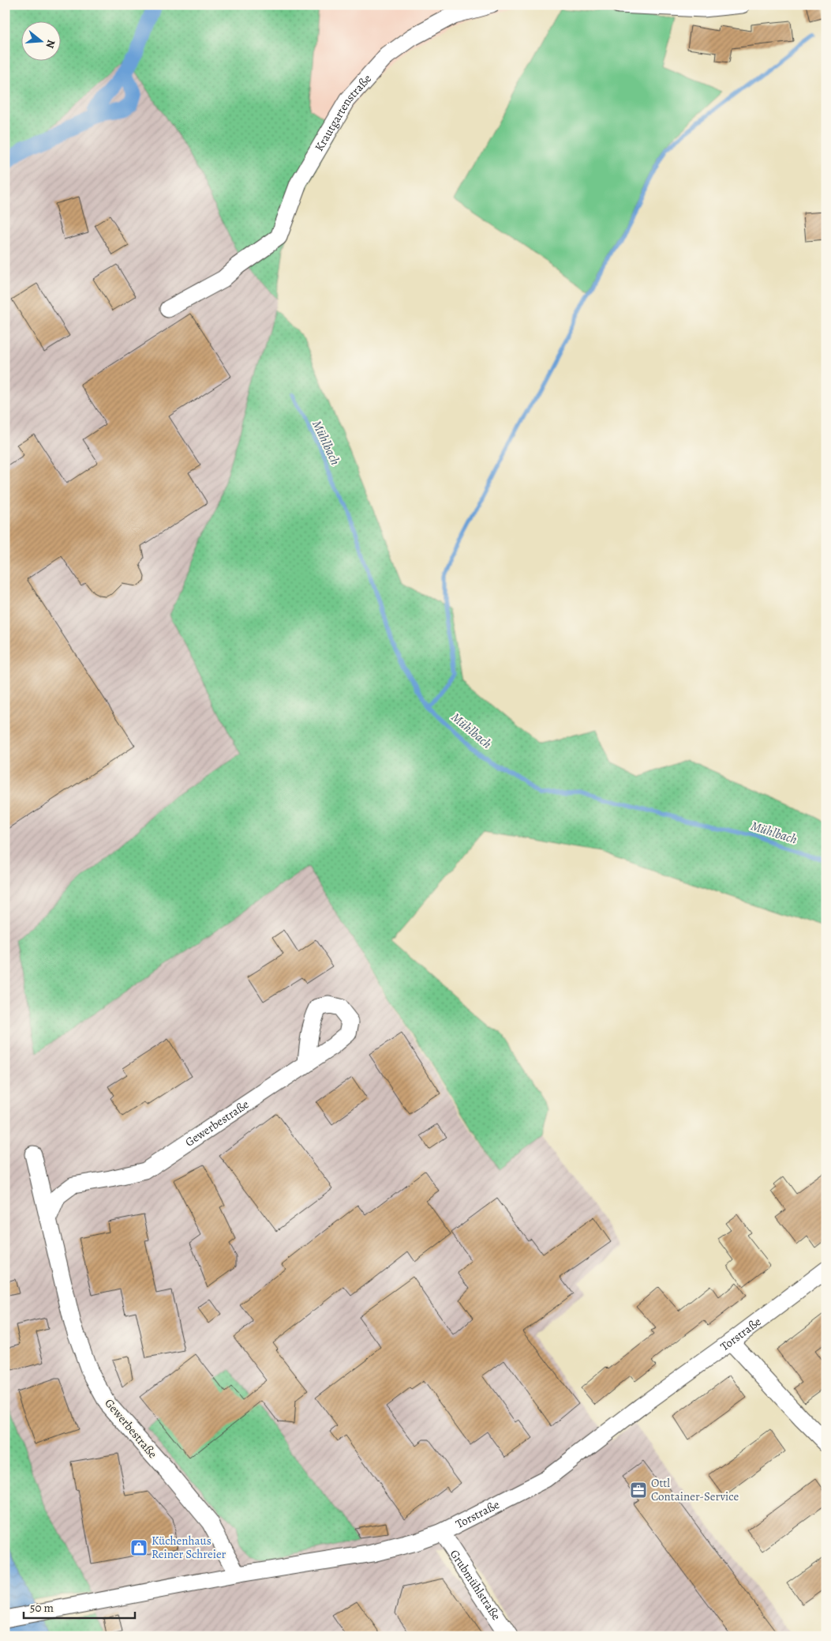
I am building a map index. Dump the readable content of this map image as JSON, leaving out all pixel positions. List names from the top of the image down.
{
  "streets": {
    "street": [
      "Krautgartenstraße",
      "Gewerbestraße",
      "Torstraße",
      "Grubmühlstraße"
    ]
  },
  "crossings": [
    ["Gewerbestraße", "Torstraße"],
    ["Torstraße", "Grubmühlstraße"]
  ],
  "water": ["Mühlbach"],
  "places": {
    "office": ["Ottl Container-Service"],
    "shop": ["Küchenhaus Reiner Schreier"]
  },
  "scale_bar": "50 m",
  "north": "right"
}
